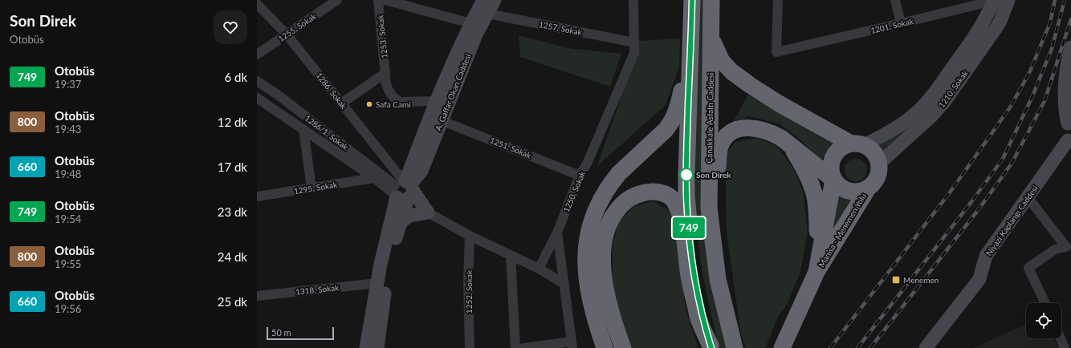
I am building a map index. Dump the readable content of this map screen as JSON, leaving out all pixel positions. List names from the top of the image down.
{
  "streets": {
    "highway": ["Çanakkale Asfaltı Caddesi", "Manisa - Menemen Yolu"],
    "street": [
      "1201. Sokak",
      "1255. Sokak",
      "1257. Sokak",
      "1253. Sokak",
      "1210. Sokak",
      "1286. Sokak",
      "A. Gaffar Okan Caddesi",
      "1286/1. Sokak",
      "1251. Sokak",
      "1295. Sokak",
      "1250. Sokak",
      "Niyazi Kaplangı Caddesi",
      "1318. Sokak",
      "1252. Sokak"
    ]
  },
  "crossings": [
    ["1201. Sokak", "1210. Sokak"],
    ["1255. Sokak", "1286. Sokak"],
    ["1257. Sokak", "A. Gaffar Okan Caddesi"],
    ["1257. Sokak", "1250. Sokak"],
    ["1253. Sokak", "A. Gaffar Okan Caddesi"],
    ["1210. Sokak", "Manisa - Menemen Yolu"],
    ["1286. Sokak", "A. Gaffar Okan Caddesi"],
    ["1286. Sokak", "1286/1. Sokak"],
    ["A. Gaffar Okan Caddesi", "1286/1. Sokak"],
    ["A. Gaffar Okan Caddesi", "1251. Sokak"],
    ["A. Gaffar Okan Caddesi", "1318. Sokak"],
    ["1286/1. Sokak", "1295. Sokak"],
    ["1251. Sokak", "1250. Sokak"]
  ],
  "places": {
    "other": ["Safa Cami", "Son Direk"],
    "transit": ["Menemen"]
  },
  "lines": ["bus line 749"],
  "scale_bar": "50 m",
  "page": {
    "heading": ["Son Direk", "Otobüs"],
    "on_map": "749",
    "list": [
      {
        "mark": "749",
        "name": "Otobüs",
        "note": "19:37",
        "value": "6 dk"
      },
      {
        "mark": "800",
        "name": "Otobüs",
        "note": "19:43",
        "value": "12 dk"
      },
      {
        "mark": "660",
        "name": "Otobüs",
        "note": "19:48",
        "value": "17 dk"
      },
      {
        "mark": "749",
        "name": "Otobüs",
        "note": "19:54",
        "value": "23 dk"
      },
      {
        "mark": "800",
        "name": "Otobüs",
        "note": "19:55",
        "value": "24 dk"
      },
      {
        "mark": "660",
        "name": "Otobüs",
        "note": "19:56",
        "value": "25 dk"
      }
    ],
    "scale": "50 m"
  }
}
